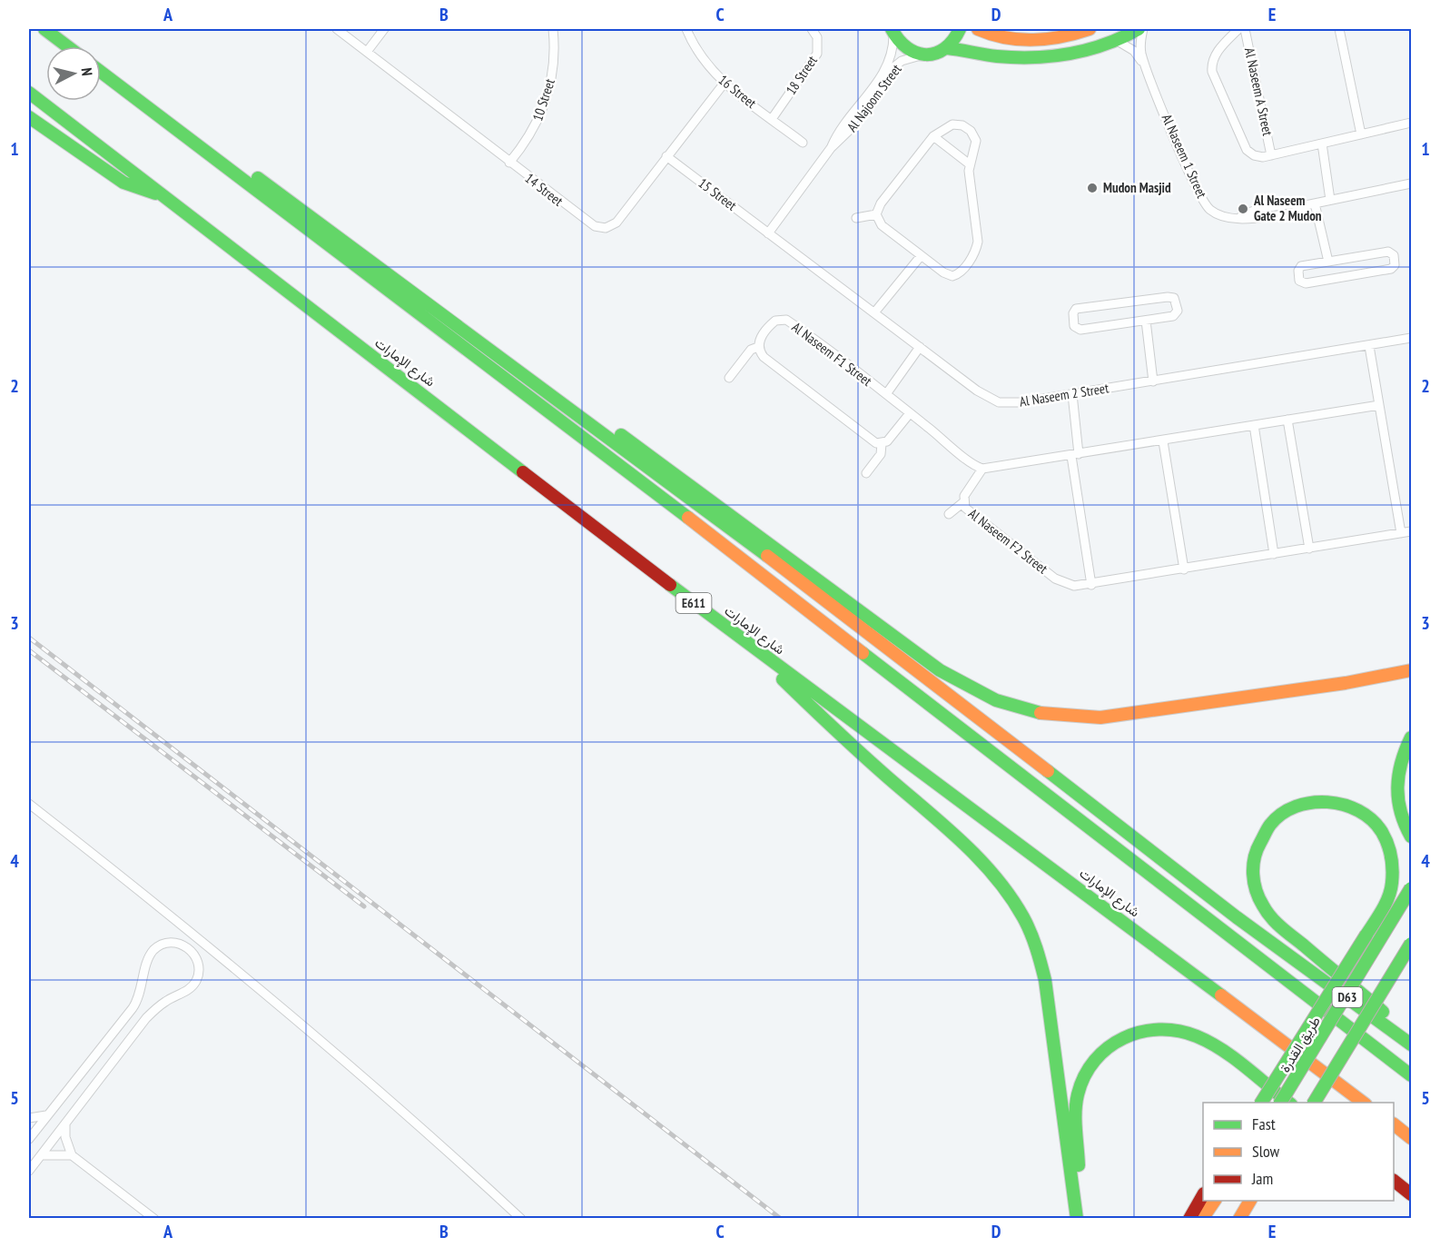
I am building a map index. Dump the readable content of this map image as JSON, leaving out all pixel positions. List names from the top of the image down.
{
  "streets": {
    "main road": [
      "شارع الإمارات",
      "E611",
      "D63",
      "طريق القدرة"
    ],
    "street": [
      "18 Street",
      "16 Street",
      "Al Naseem A Street",
      "Al Najoom Street",
      "10 Street",
      "Al Naseem 1 Street",
      "14 Street",
      "15 Street",
      "Al Naseem F1 Street",
      "Al Naseem 2 Street",
      "Al Naseem F2 Street"
    ]
  },
  "crossings": [
    ["18 Street", "16 Street"],
    ["16 Street", "14 Street"],
    ["Al Najoom Street", "15 Street"],
    ["Al Najoom Street", "Al Naseem 2 Street"],
    ["10 Street", "14 Street"],
    ["14 Street", "15 Street"],
    ["15 Street", "Al Naseem 2 Street"],
    ["Al Naseem F1 Street", "Al Naseem 2 Street"],
    ["Al Naseem F1 Street", "Al Naseem F2 Street"]
  ],
  "places": ["Mudon Masjid", "Al Naseem Gate 2 Mudon"],
  "legend": ["Fast", "Slow", "Jam"],
  "north": "right",
  "grid": {
    "columns": [
      "A",
      "B",
      "C",
      "D",
      "E"
    ],
    "rows": [
      "1",
      "2",
      "3",
      "4",
      "5"
    ]
  }
}
